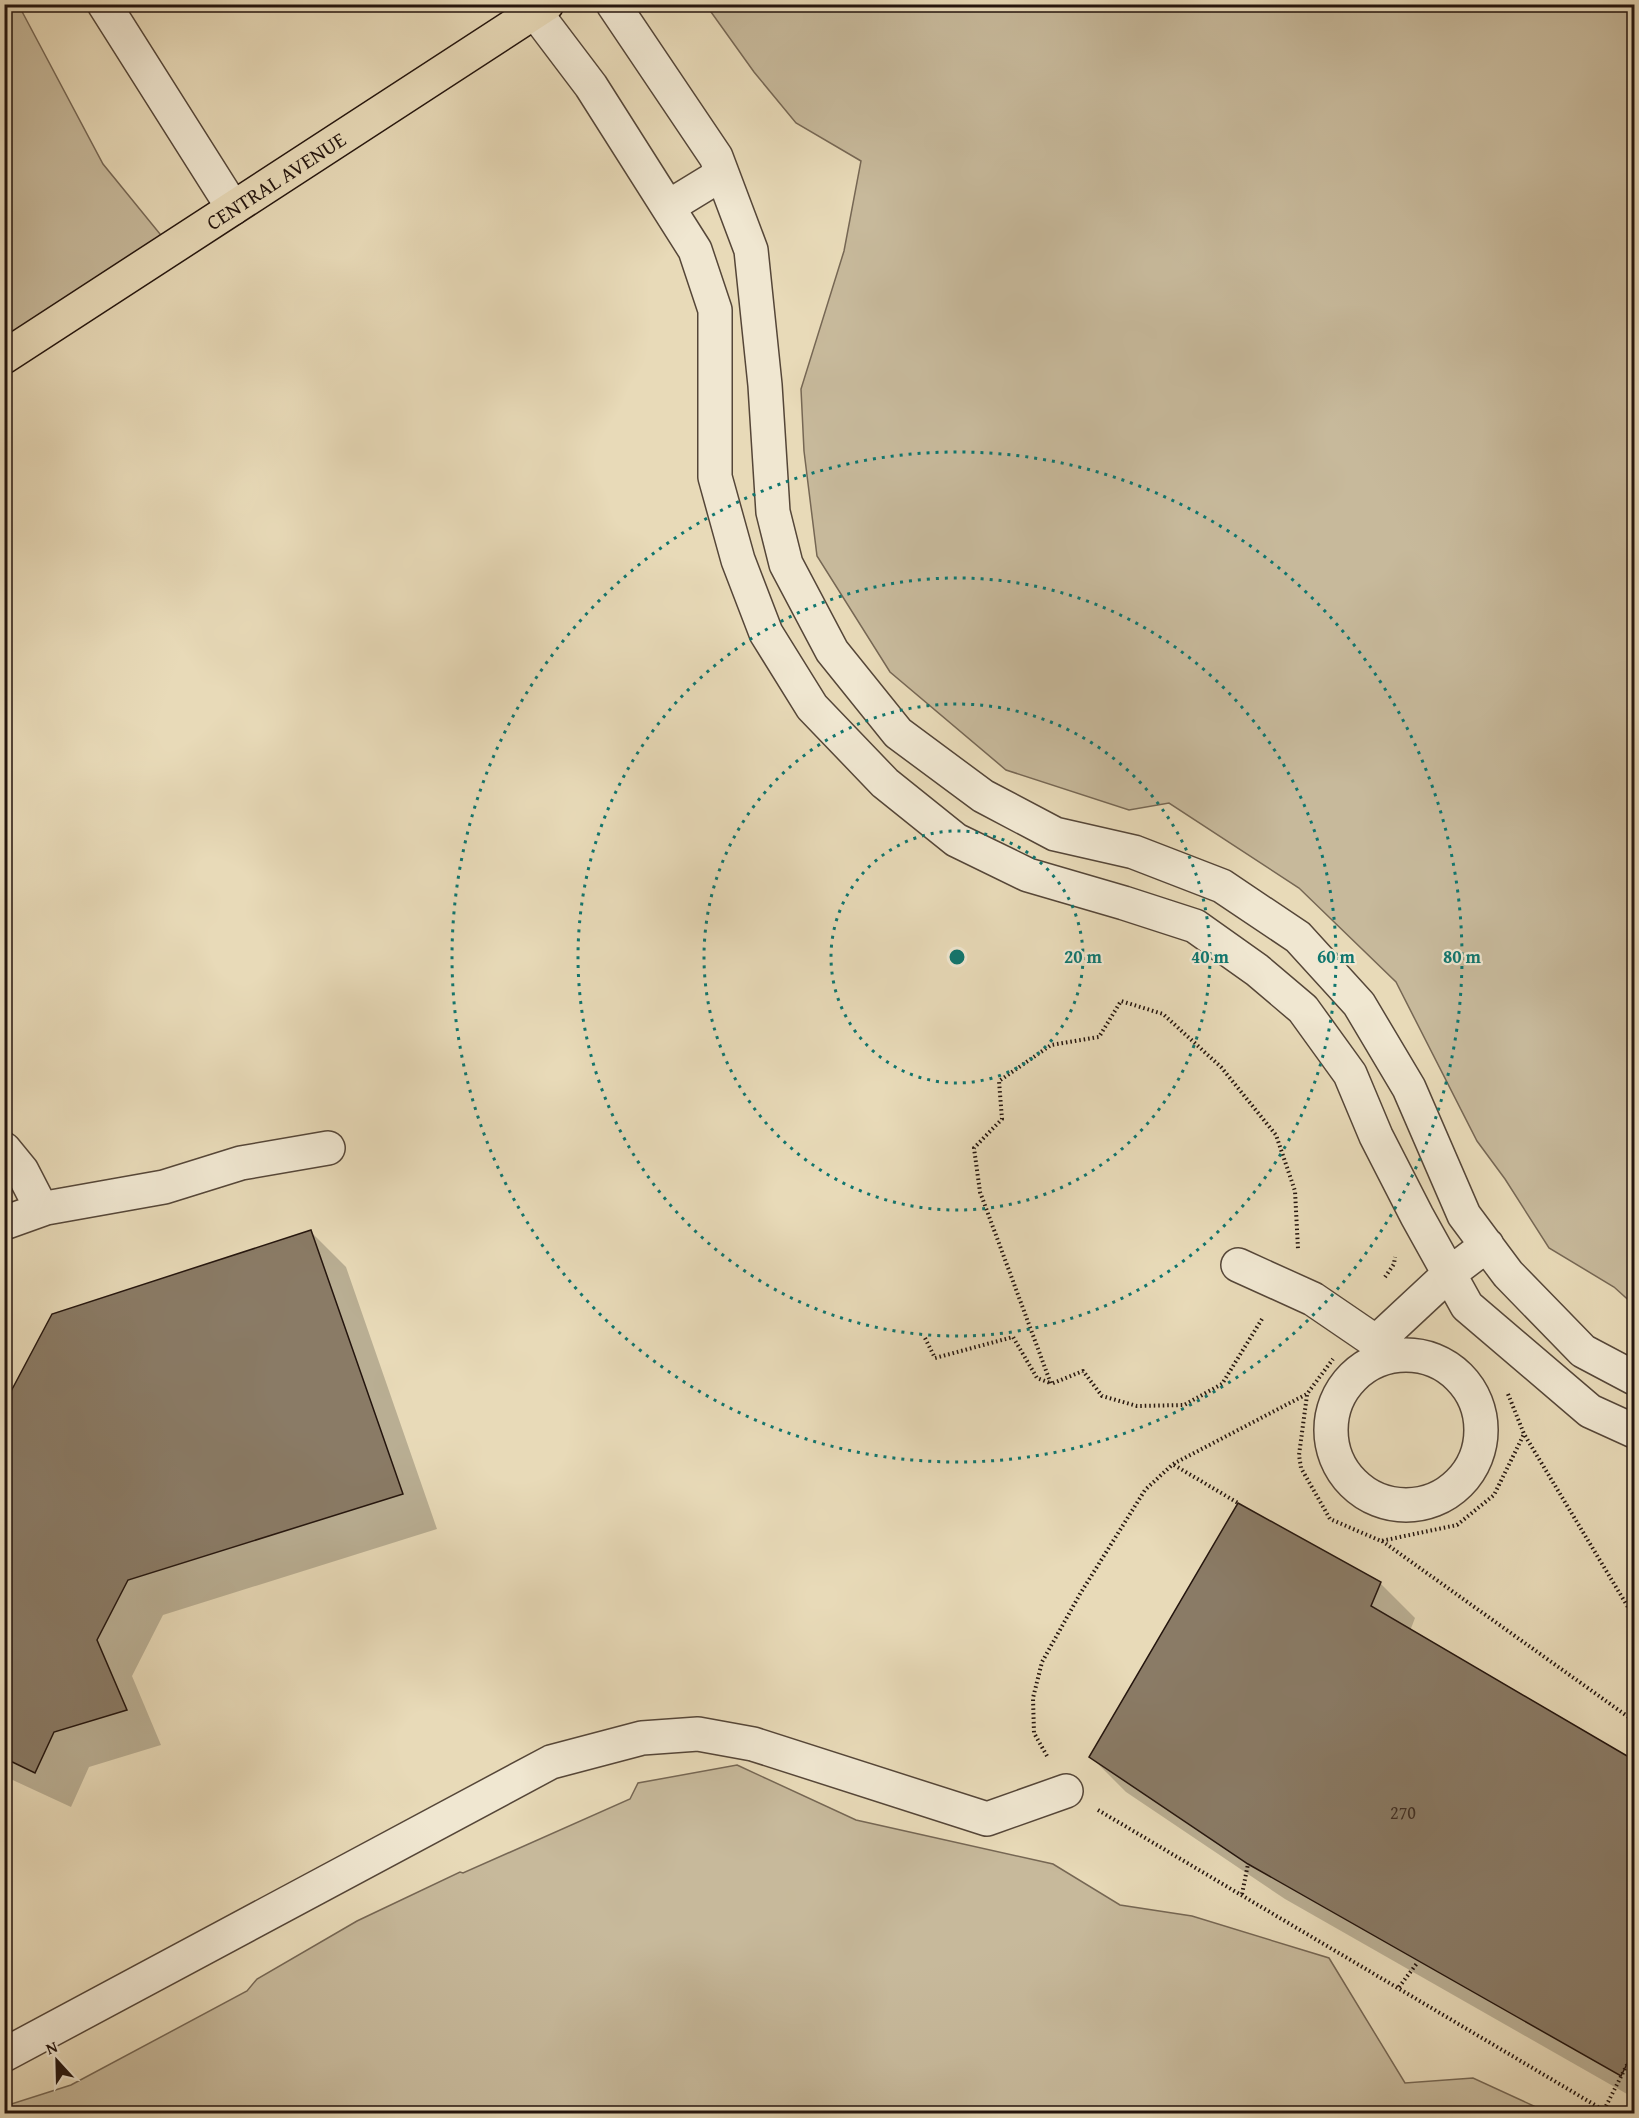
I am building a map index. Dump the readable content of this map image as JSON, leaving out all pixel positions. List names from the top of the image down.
{
  "streets": {
    "main road": ["CENTRAL AVENUE"]
  },
  "house_numbers": ["270"],
  "north": "top",
  "rings": [
    "20 m",
    "40 m",
    "60 m",
    "80 m"
  ]
}
